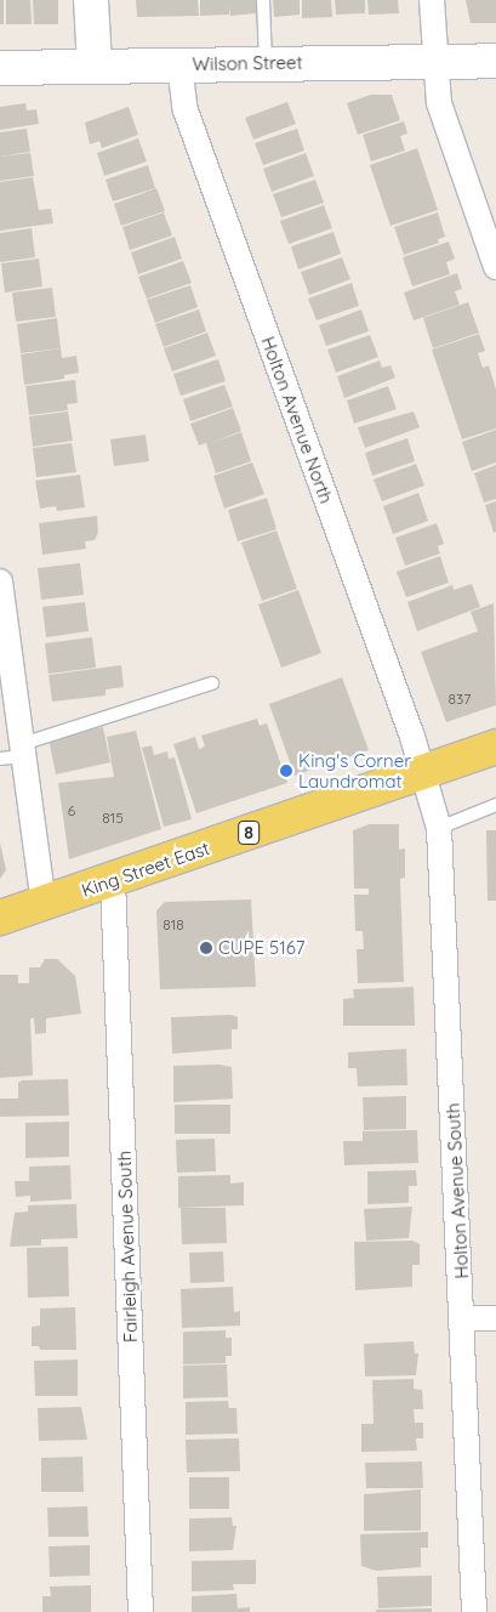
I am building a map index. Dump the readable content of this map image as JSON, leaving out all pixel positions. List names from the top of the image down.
{
  "streets": {
    "main road": ["Wilson Street", "8", "King Street East"],
    "street": ["Holton Avenue North", "Holton Avenue South", "Fairleigh Avenue South"]
  },
  "crossings": [
    ["Wilson Street", "Holton Avenue North"],
    ["Holton Avenue North", "King Street East"],
    ["Holton Avenue North", "Holton Avenue South"],
    ["King Street East", "Holton Avenue South"],
    ["King Street East", "Fairleigh Avenue South"]
  ],
  "places": ["King's Corner Laundromat", "CUPE 5167"],
  "house_numbers": [
    "837",
    "6",
    "815",
    "818"
  ]
}
